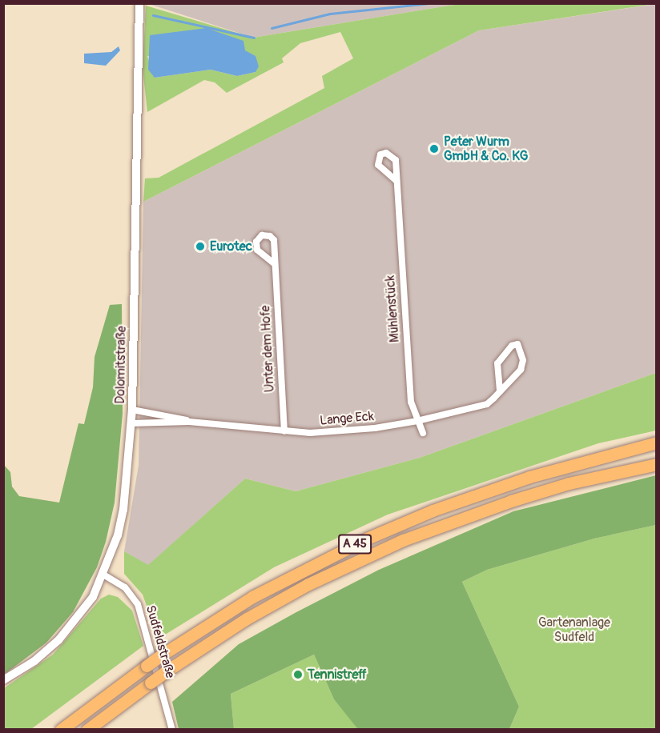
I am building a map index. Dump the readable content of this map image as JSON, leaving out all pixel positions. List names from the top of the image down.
{
  "streets": {
    "highway": ["A 45"],
    "street": [
      "Mühlenstück",
      "Unter dem Hofe",
      "Dolomitstraße",
      "Lange Eck",
      "Sudfeldstraße"
    ]
  },
  "crossings": [
    ["Mühlenstück", "Lange Eck"],
    ["Unter dem Hofe", "Lange Eck"],
    ["Dolomitstraße", "Lange Eck"],
    ["Dolomitstraße", "Sudfeldstraße"]
  ],
  "parks": ["Gartenanlage Sudfeld"],
  "places": ["Peter Wurm GmbH & Co. KG", "Eurotec", "Tennistreff"]
}
